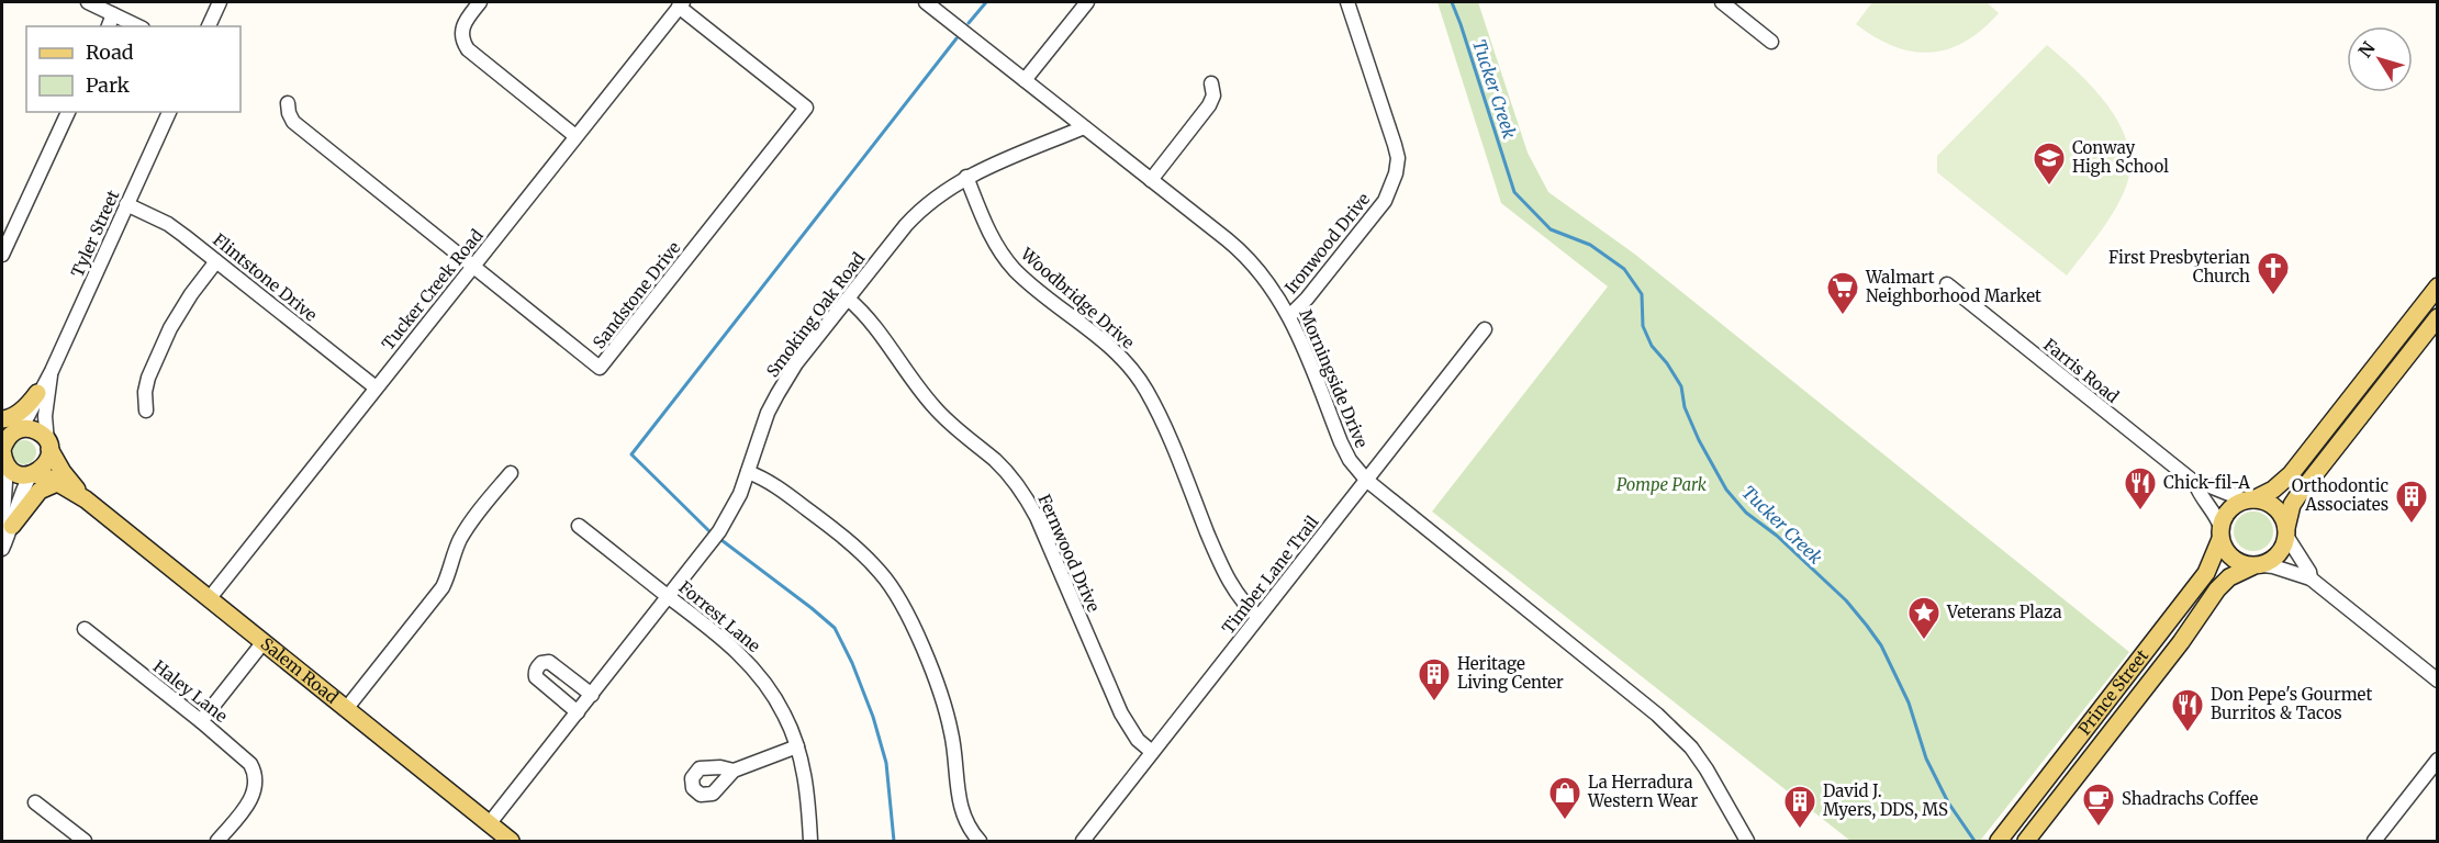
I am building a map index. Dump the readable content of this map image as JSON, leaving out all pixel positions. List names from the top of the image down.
{
  "streets": {
    "main road": ["Salem Road", "Prince Street"],
    "street": [
      "Tyler Street",
      "Ironwood Drive",
      "Flintstone Drive",
      "Tucker Creek Road",
      "Sandstone Drive",
      "Woodbridge Drive",
      "Smoking Oak Road",
      "Farris Road",
      "Morningside Drive",
      "Fernwood Drive",
      "Timber Lane Trail",
      "Forrest Lane",
      "Haley Lane"
    ]
  },
  "crossings": [
    ["Tyler Street", "Flintstone Drive"],
    ["Tyler Street", "Salem Road"],
    ["Ironwood Drive", "Morningside Drive"],
    ["Flintstone Drive", "Tucker Creek Road"],
    ["Tucker Creek Road", "Sandstone Drive"],
    ["Tucker Creek Road", "Salem Road"],
    ["Woodbridge Drive", "Smoking Oak Road"],
    ["Woodbridge Drive", "Timber Lane Trail"],
    ["Smoking Oak Road", "Morningside Drive"],
    ["Smoking Oak Road", "Fernwood Drive"],
    ["Smoking Oak Road", "Forrest Lane"],
    ["Smoking Oak Road", "Salem Road"],
    ["Farris Road", "Prince Street"],
    ["Morningside Drive", "Timber Lane Trail"],
    ["Fernwood Drive", "Timber Lane Trail"]
  ],
  "water": ["Tucker Creek"],
  "parks": ["Pompe Park"],
  "places": {
    "school or university": ["Conway High School"],
    "church": ["First Presbyterian Church"],
    "supermarket": ["Walmart Neighborhood Market"],
    "restaurant": ["Chick-fil-A", "Don Pepe's Gourmet Burritos & Tacos"],
    "building": ["Orthodontic Associates", "Heritage Living Center", "David J. Myers, DDS, MS"],
    "place": ["Veterans Plaza"],
    "shop": ["La Herradura Western Wear"],
    "cafe": ["Shadrachs Coffee"]
  },
  "legend": ["Road", "Park"],
  "north": "top left"
}
